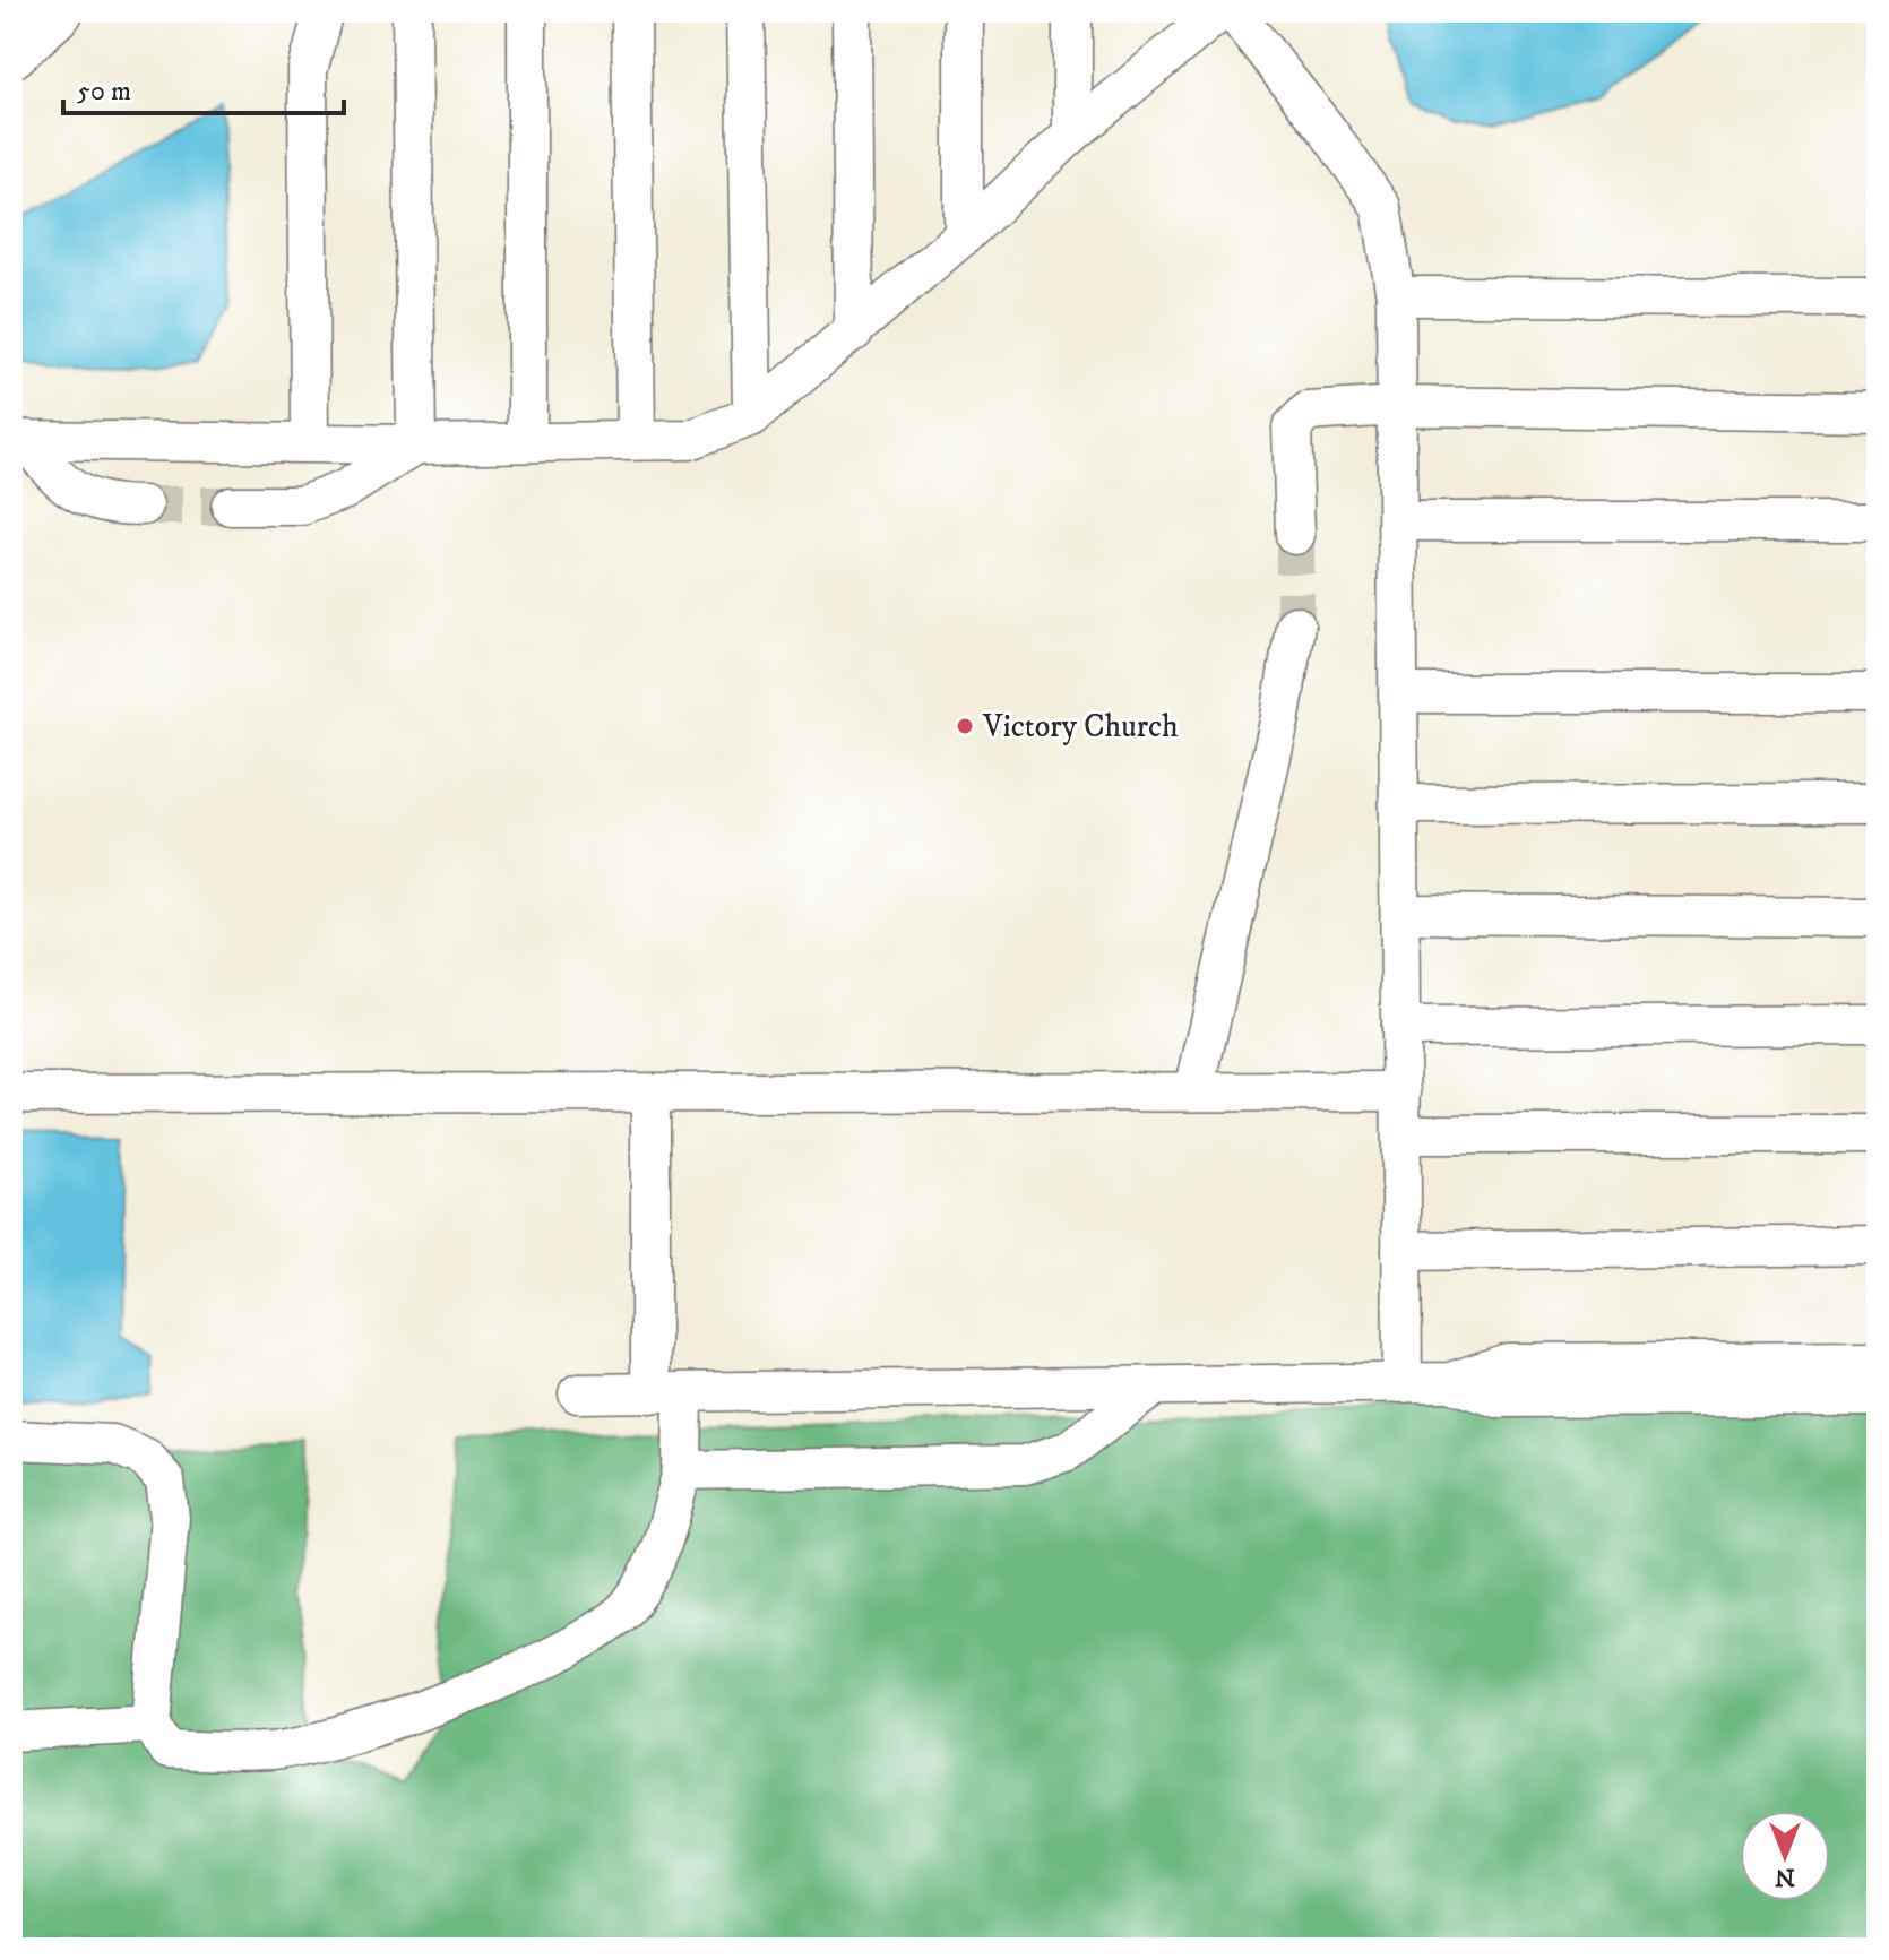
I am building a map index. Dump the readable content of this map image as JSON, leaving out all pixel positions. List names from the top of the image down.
{
  "places": ["Victory Church"],
  "scale_bar": "50 m",
  "north": "bottom"
}
